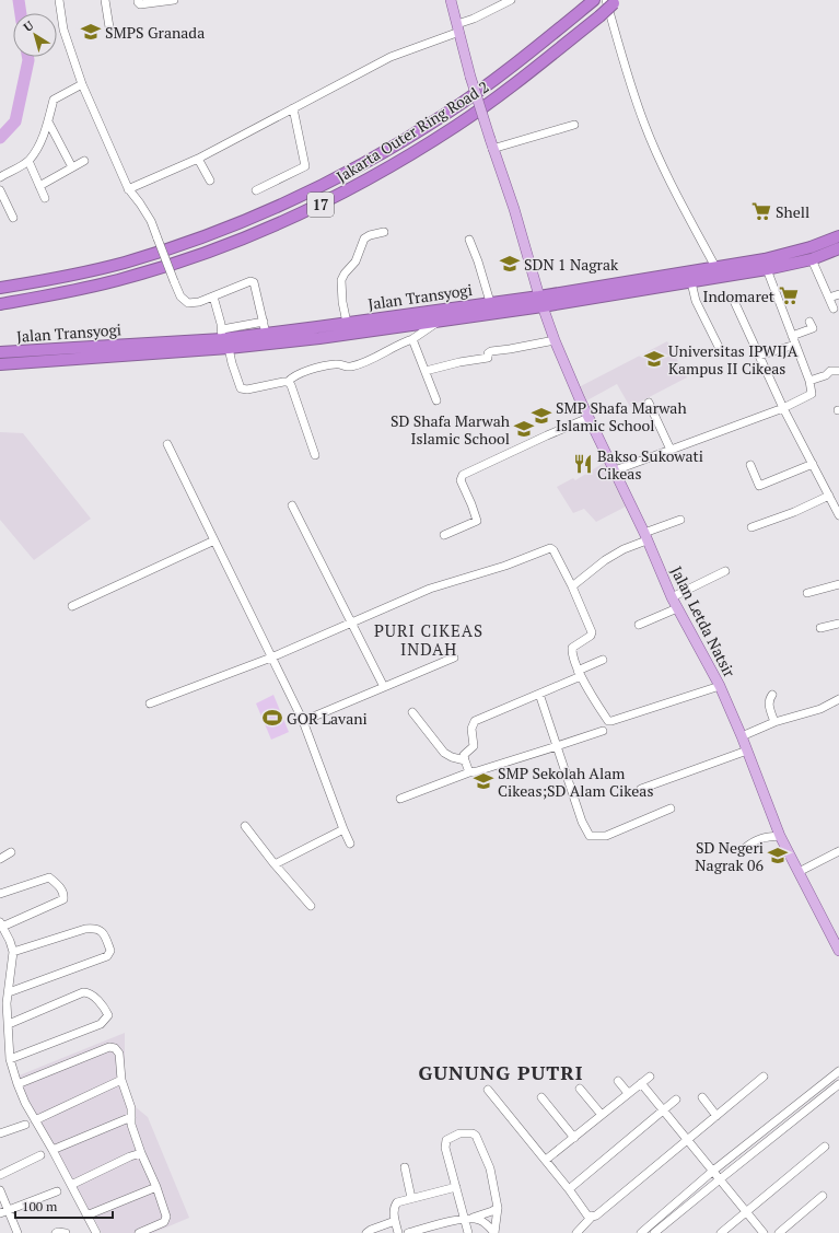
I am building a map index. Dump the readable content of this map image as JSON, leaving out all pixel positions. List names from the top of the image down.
{
  "streets": {
    "highway": ["Jakarta Outer Ring Road 2", "17", "Jalan Transyogi"],
    "main road": ["Jalan Letda Natsir"]
  },
  "crossings": [
    ["Jalan Transyogi", "Jalan Letda Natsir"]
  ],
  "districts": ["PURI CIKEAS INDAH", "GUNUNG PUTRI"],
  "places": {
    "school or university": [
      "SMPS Granada",
      "SDN 1 Nagrak",
      "Universitas IPWIJA Kampus II Cikeas",
      "SMP Shafa Marwah Islamic School",
      "SD Shafa Marwah Islamic School",
      "SMP Sekolah Alam Cikeas;SD Alam Cikeas",
      "SD Negeri Nagrak 06"
    ],
    "supermarket": ["Shell", "Indomaret"],
    "restaurant": ["Bakso Sukowati Cikeas"],
    "sports": ["GOR Lavani"]
  },
  "scale_bar": "100 m",
  "north": "top left"
}
